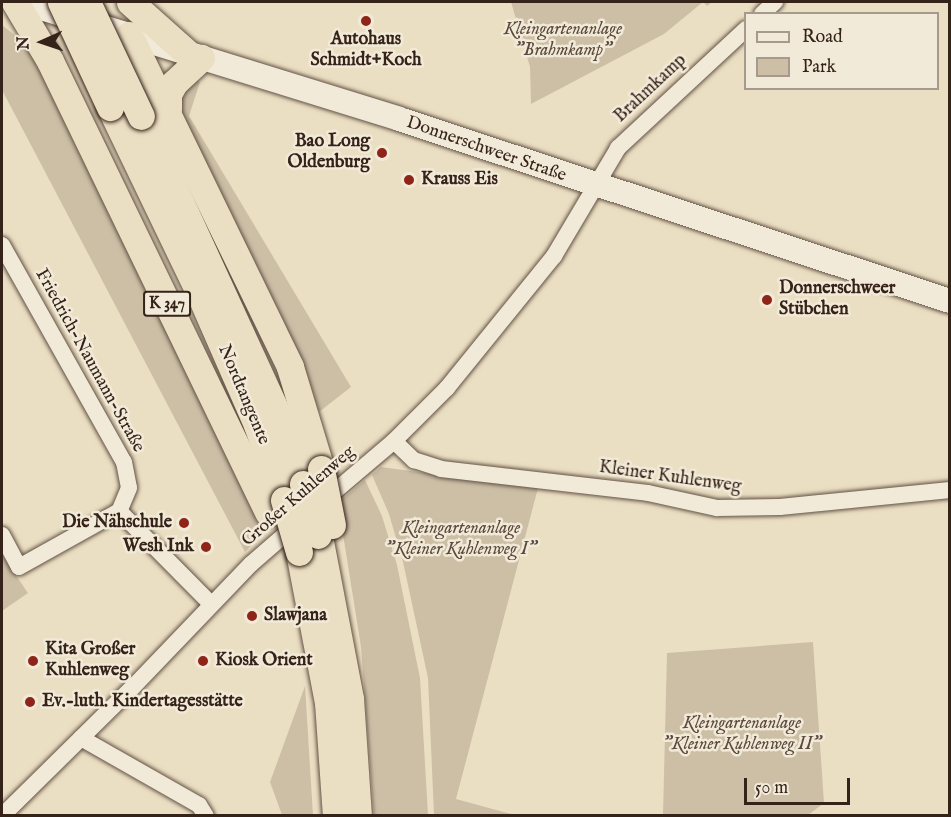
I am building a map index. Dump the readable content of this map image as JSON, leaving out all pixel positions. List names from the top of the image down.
{
  "streets": {
    "highway": ["K 347", "Nordtangente"],
    "main road": ["Donnerschweer Straße"],
    "street": [
      "Brahmkamp",
      "Friedrich-Naumann-Straße",
      "Kleiner Kuhlenweg",
      "Großer Kuhlenweg"
    ]
  },
  "crossings": [
    ["Brahmkamp", "Donnerschweer Straße"],
    ["Brahmkamp", "Großer Kuhlenweg"],
    ["Donnerschweer Straße", "K 347"],
    ["Donnerschweer Straße", "Nordtangente"],
    ["Donnerschweer Straße", "Großer Kuhlenweg"],
    ["K 347", "Nordtangente"],
    ["Kleiner Kuhlenweg", "Großer Kuhlenweg"]
  ],
  "parks": ["Kleingartenanlage \"Brahmkamp\"", "Kleingartenanlage \"Kleiner Kuhlenweg I\"", "Kleingartenanlage \"Kleiner Kuhlenweg II\""],
  "places": [
    "Autohaus Schmidt+Koch",
    "Bao Long Oldenburg",
    "Krauss Eis",
    "Donnerschweer Stübchen",
    "Die Nähschule",
    "Wesh Ink",
    "Slawjana",
    "Kita Großer Kuhlenweg",
    "Kiosk Orient",
    "Ev.-luth. Kindertagesstätte"
  ],
  "legend": ["Road", "Park"],
  "scale_bar": "50 m",
  "north": "left"
}
